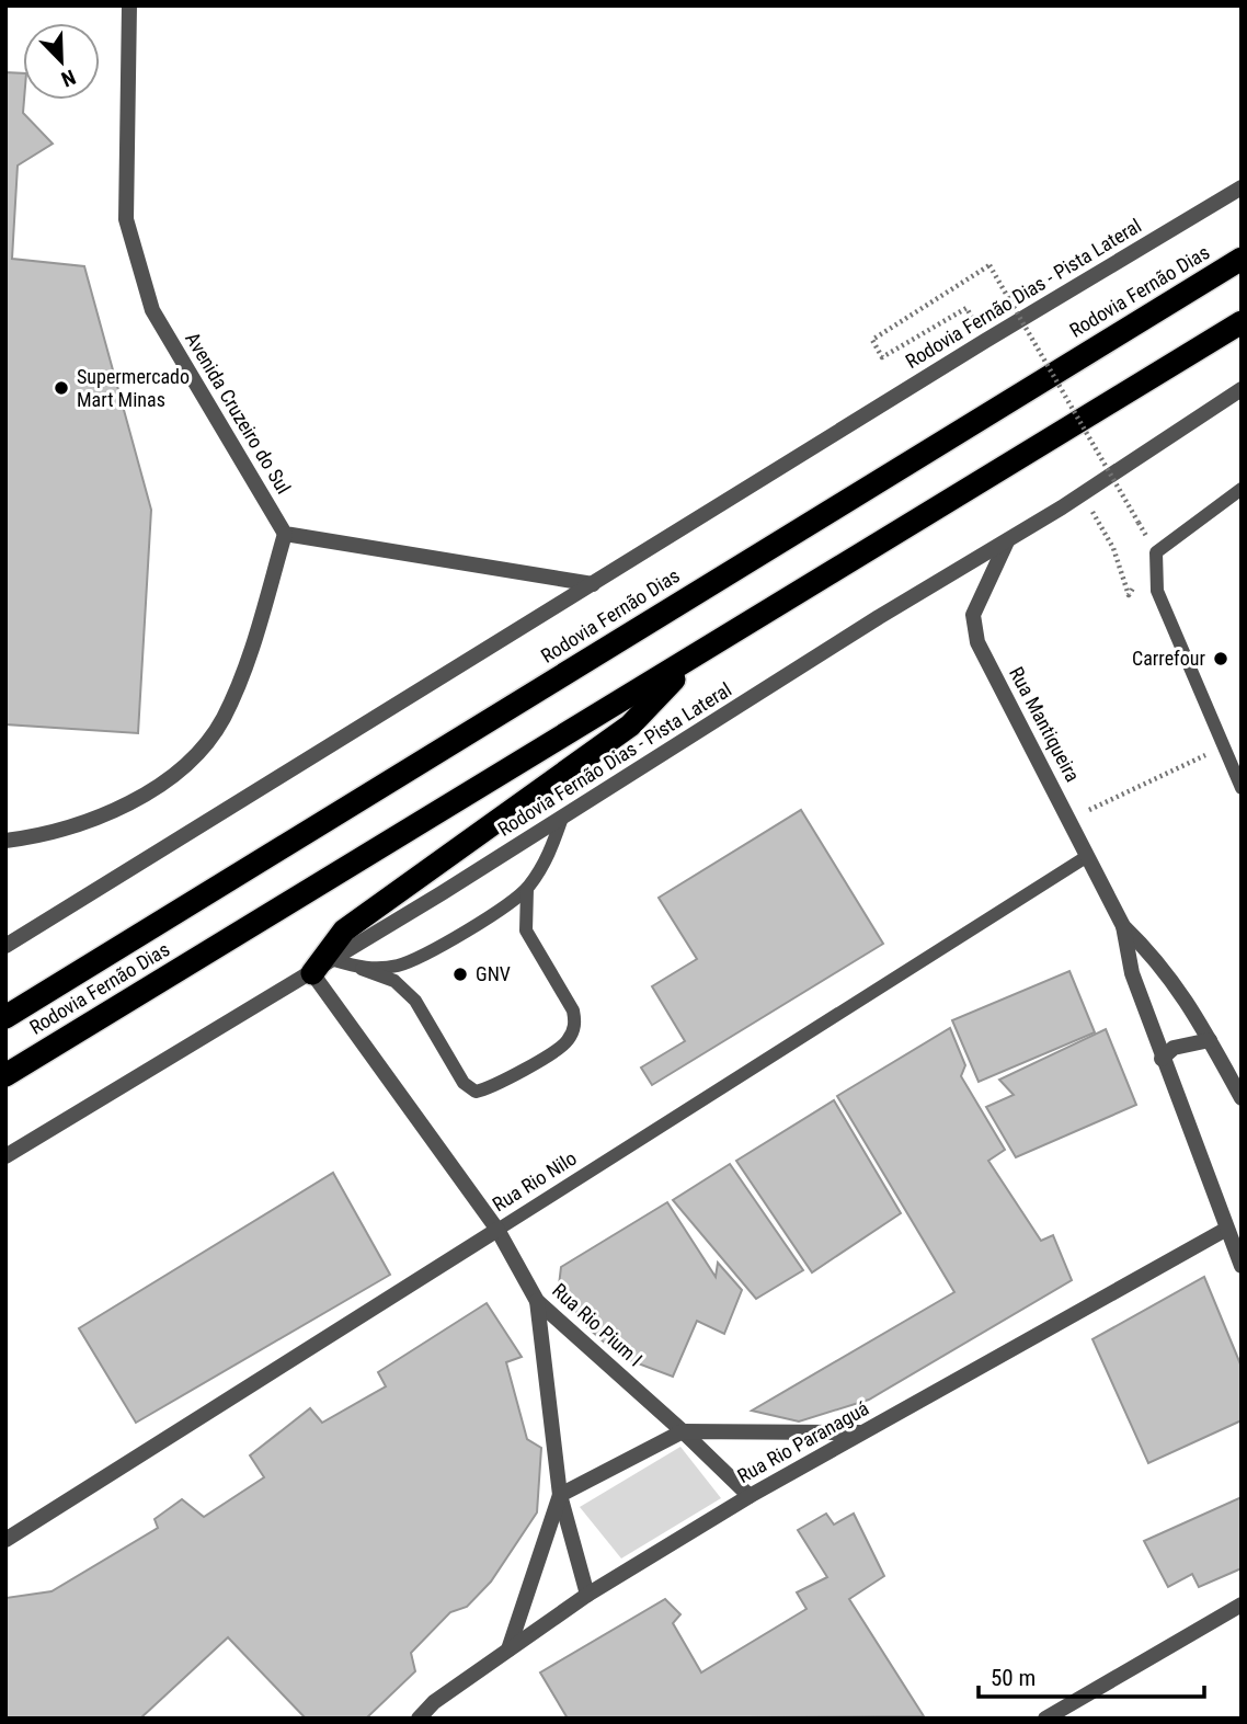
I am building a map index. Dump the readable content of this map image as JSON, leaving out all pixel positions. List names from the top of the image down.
{
  "streets": {
    "highway": ["Rodovia Fernão Dias"],
    "street": [
      "Rodovia Fernão Dias - Pista Lateral",
      "Avenida Cruzeiro do Sul",
      "Rua Mantiqueira",
      "Rua Rio Nilo",
      "Rua Rio Pium I",
      "Rua Rio Paranaguá"
    ]
  },
  "crossings": [
    ["Rodovia Fernão Dias - Pista Lateral", "Rua Mantiqueira"],
    ["Rodovia Fernão Dias - Pista Lateral", "Rua Rio Pium I"],
    ["Rua Mantiqueira", "Rua Rio Nilo"],
    ["Rua Mantiqueira", "Rua Rio Paranaguá"],
    ["Rua Rio Nilo", "Rua Rio Pium I"],
    ["Rua Rio Pium I", "Rua Rio Paranaguá"]
  ],
  "places": ["Supermercado Mart Minas", "Carrefour", "GNV"],
  "scale_bar": "50 m",
  "north": "bottom right"
}
